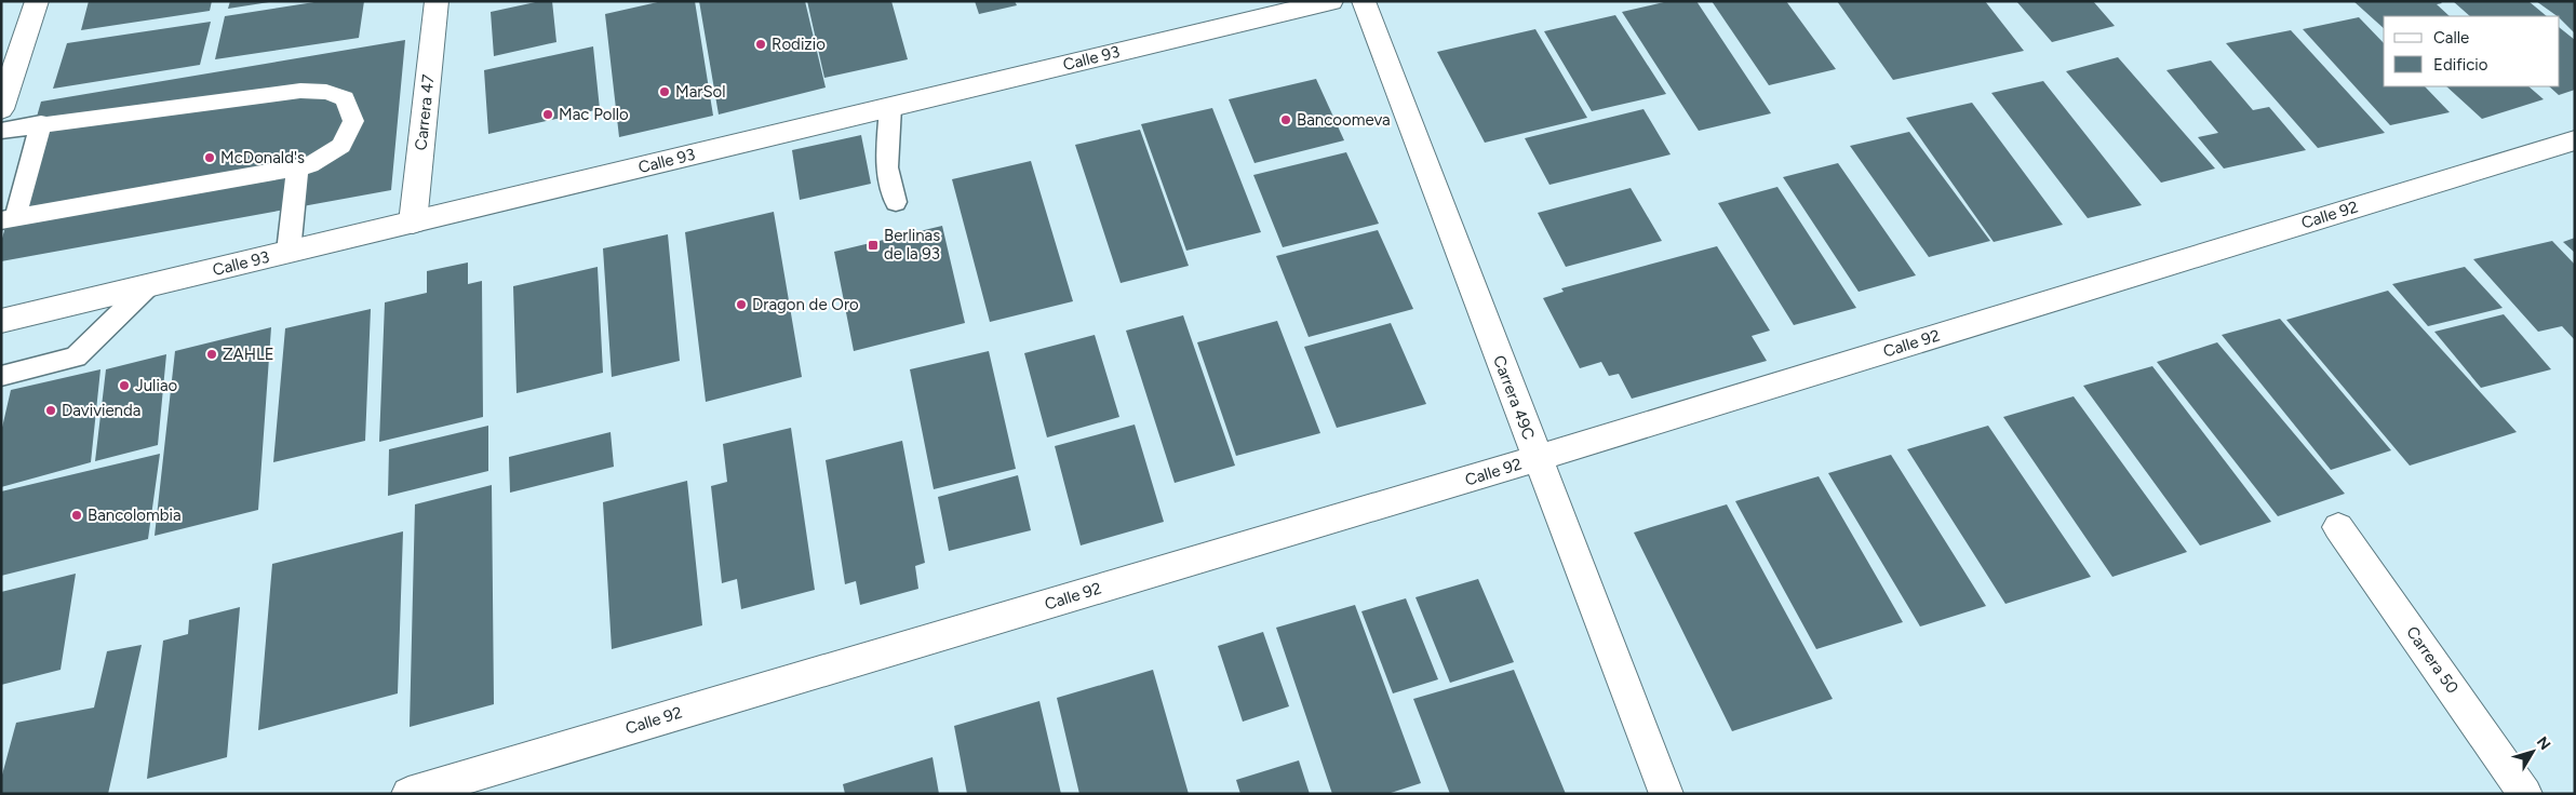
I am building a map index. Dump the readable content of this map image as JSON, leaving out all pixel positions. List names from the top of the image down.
{
  "streets": {
    "street": [
      "Calle 93",
      "Carrera 47",
      "Calle 92",
      "Carrera 49C",
      "Carrera 50"
    ]
  },
  "crossings": [
    ["Calle 93", "Carrera 47"],
    ["Calle 92", "Carrera 49C"]
  ],
  "places": {
    "other": [
      "Rodizio",
      "MarSol",
      "Mac Pollo",
      "Bancoomeva",
      "McDonald's",
      "Dragon de Oro",
      "ZAHLE",
      "Juliao",
      "Davivienda",
      "Bancolombia"
    ],
    "transit": ["Berlinas de la 93"]
  },
  "legend": ["Calle", "Edificio"],
  "north": "top right"
}
